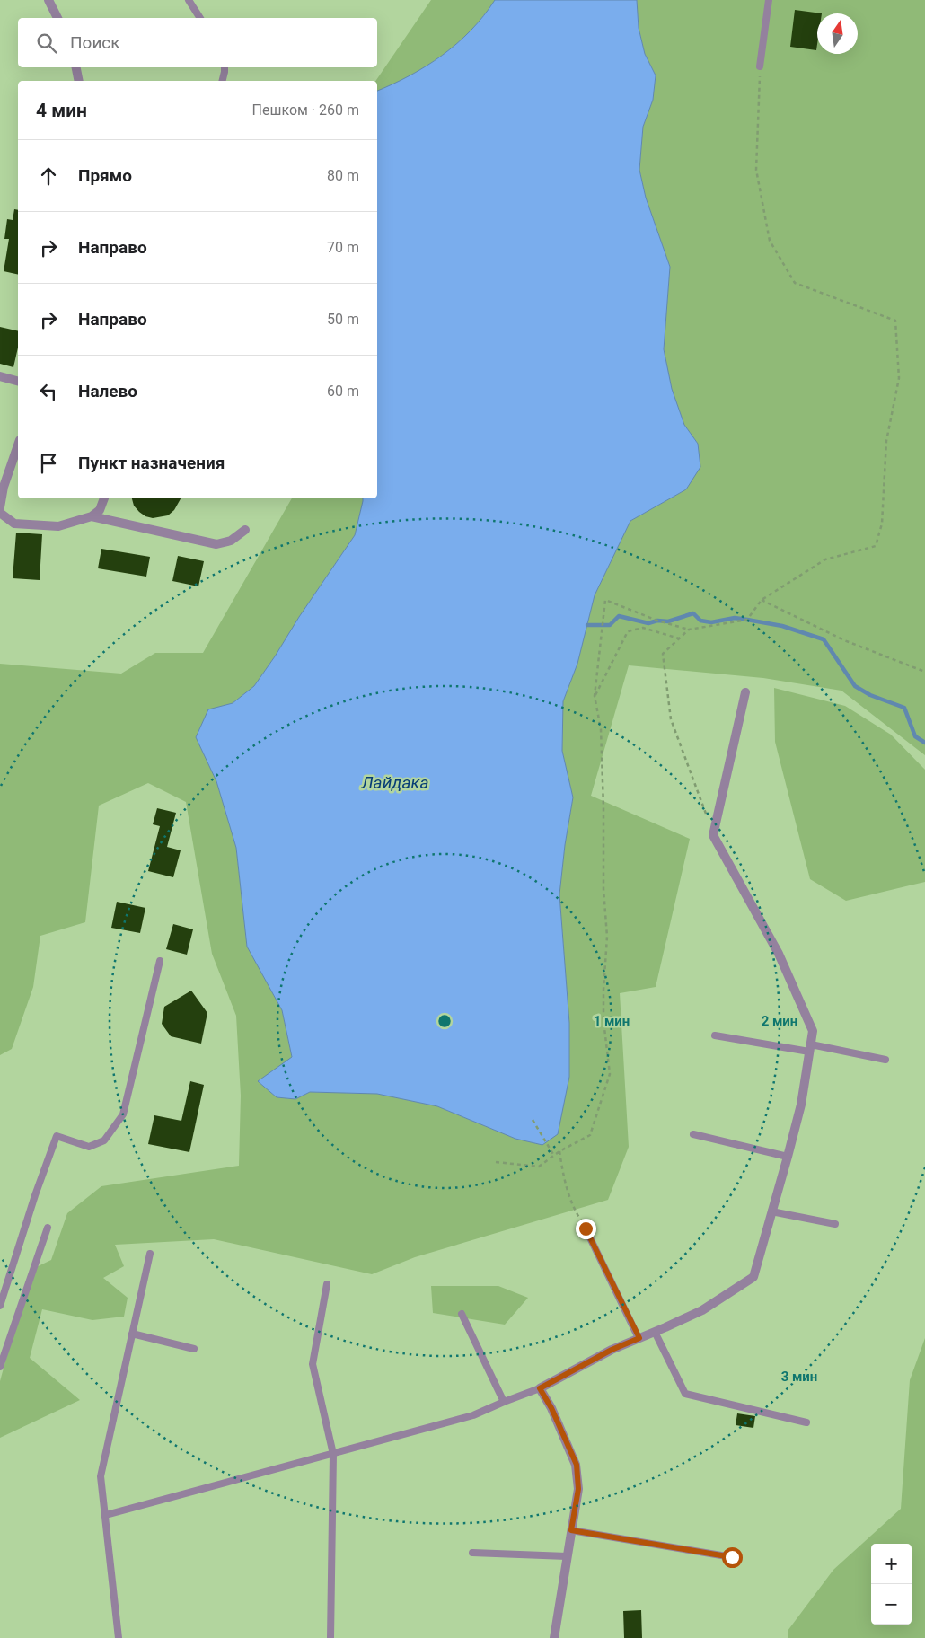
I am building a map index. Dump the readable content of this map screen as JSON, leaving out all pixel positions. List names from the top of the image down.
{
  "water": ["Лайдака"],
  "north": "top",
  "page": {
    "search": "Поиск",
    "heading": ["4 мин", "Пешком · 260 m"],
    "list": [
      ["Прямо", "80 m"],
      ["Направо", "70 m"],
      ["Направо", "50 m"],
      ["Налево", "60 m"],
      "Пункт назначения"
    ],
    "map_buttons": ["+", "−"]
  },
  "rings": ["1 мин", "2 мин", "3 мин"]
}
